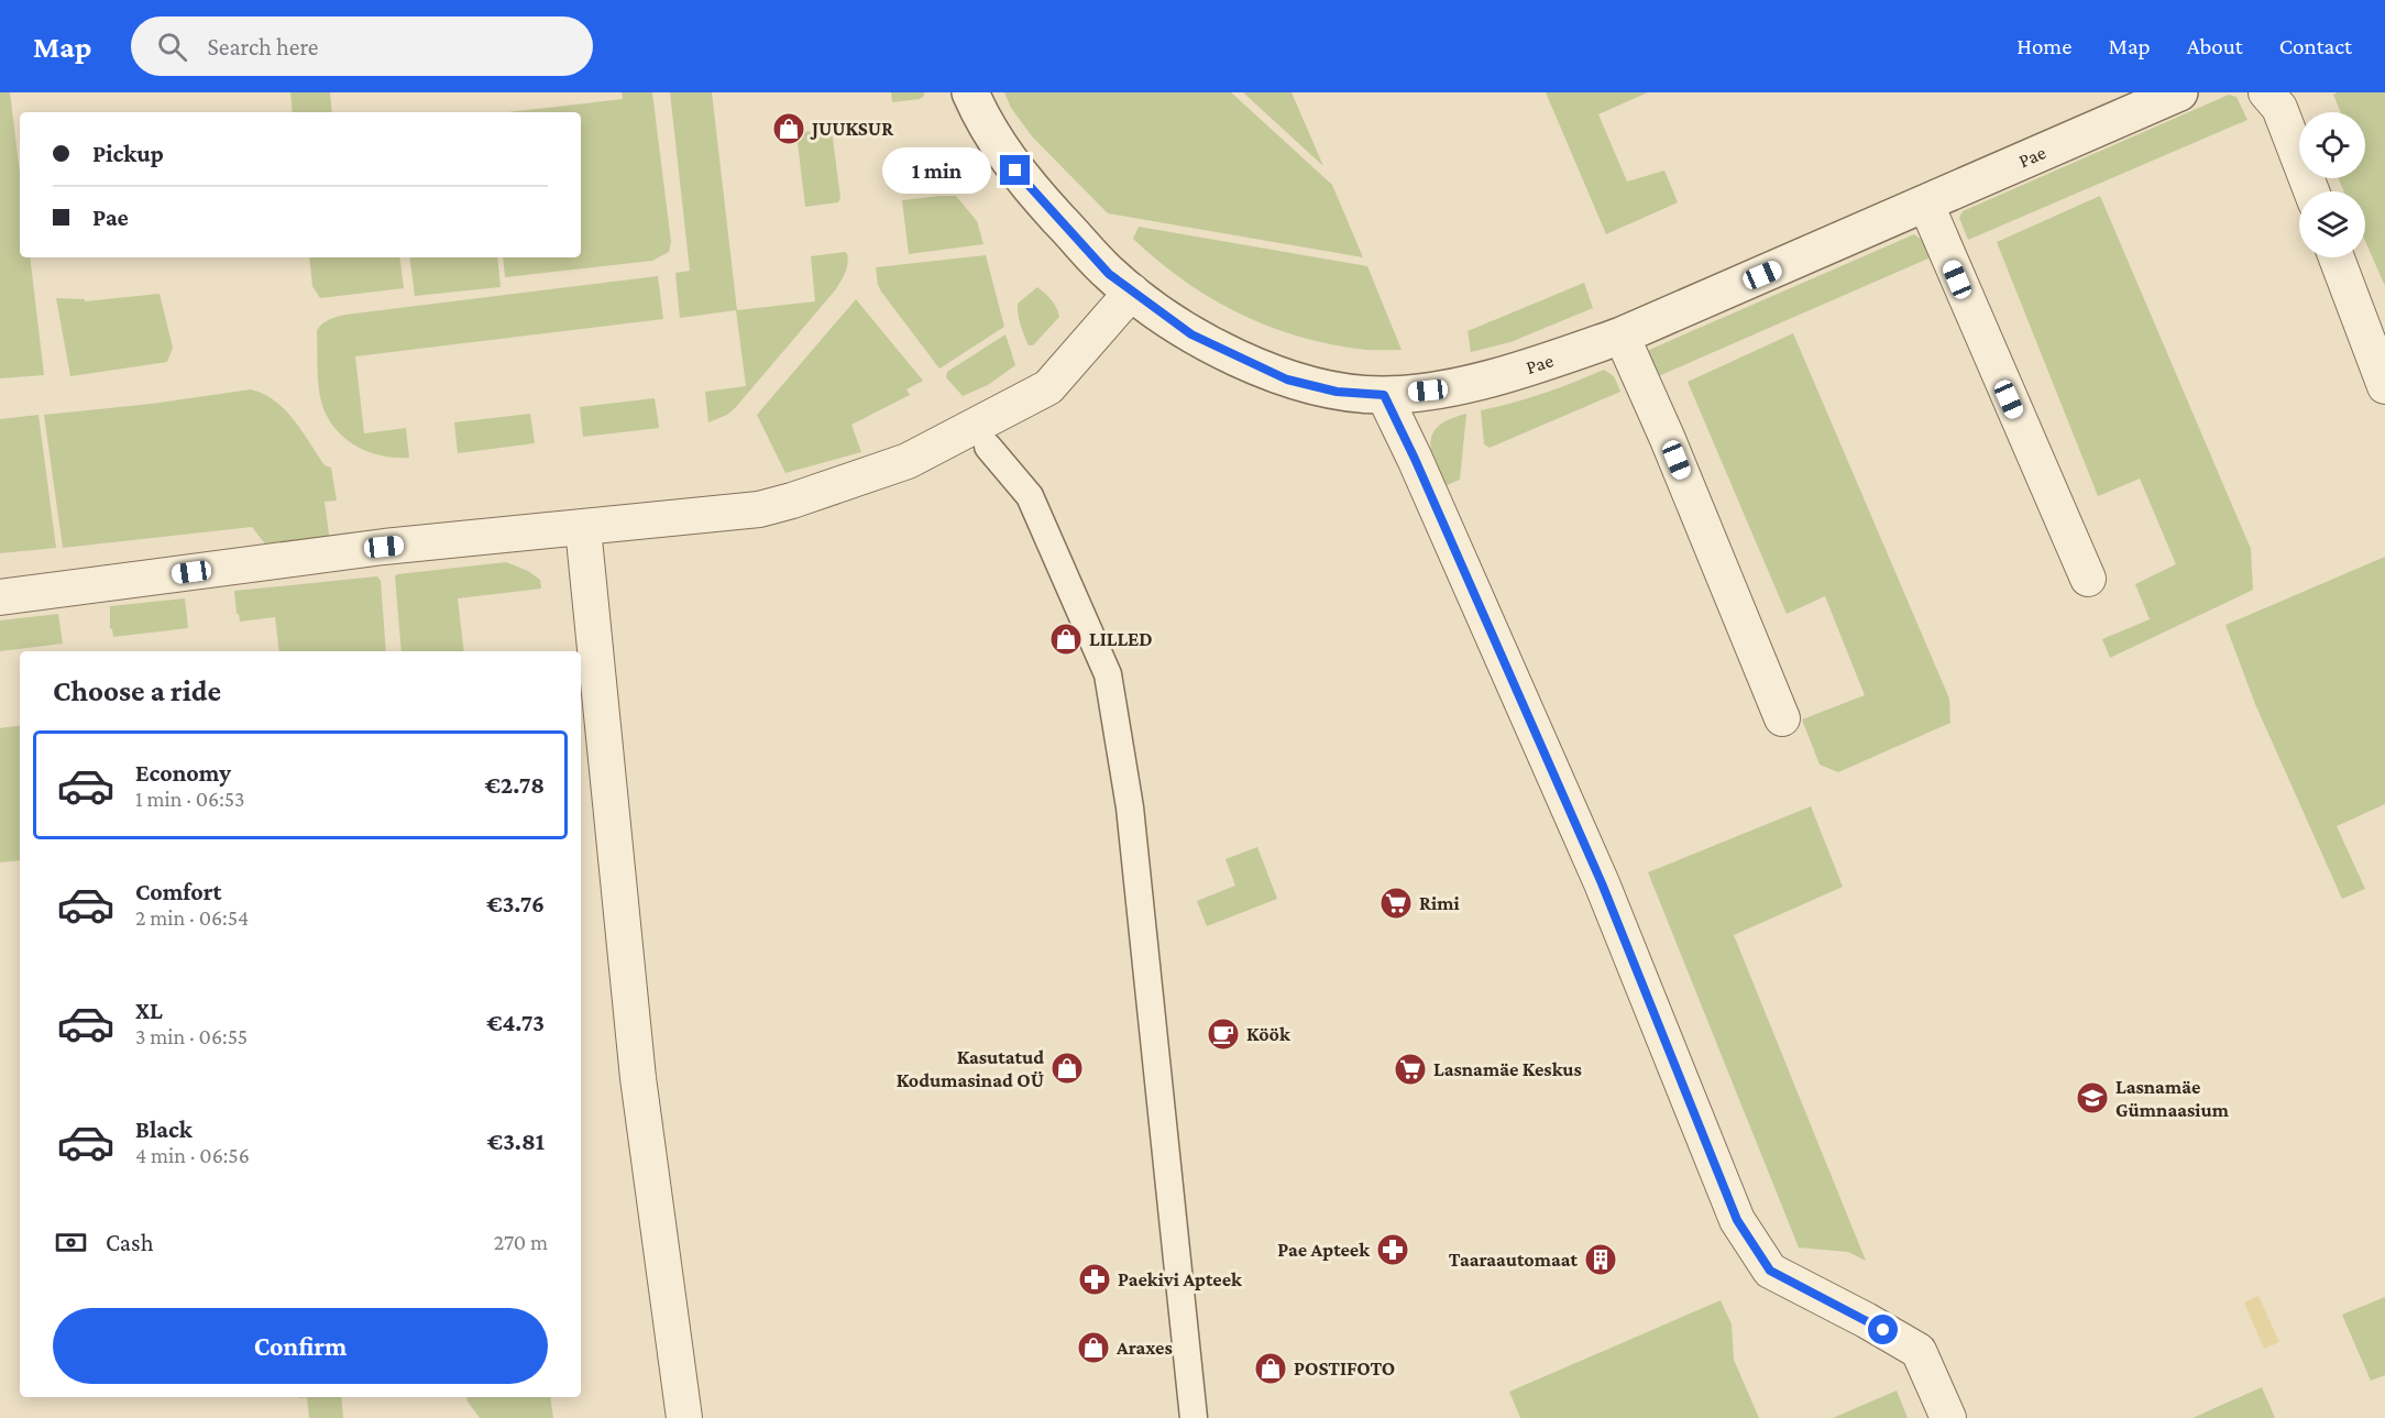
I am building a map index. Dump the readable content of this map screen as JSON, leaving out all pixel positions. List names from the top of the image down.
{
  "streets": {
    "street": ["Pae"]
  },
  "places": {
    "shop": [
      "JUUKSUR",
      "LILLED",
      "Kasutatud Kodumasinad OÜ",
      "Araxes",
      "POSTIFOTO"
    ],
    "supermarket": ["Rimi", "Lasnamäe Keskus"],
    "cafe": ["Köök"],
    "school or university": ["Lasnamäe Gümnaasium"],
    "pharmacy": ["Pae Apteek", "Paekivi Apteek"],
    "building": ["Taaraautomaat"]
  },
  "page": {
    "header": "Map",
    "search": "Search here",
    "nav": [
      "Home",
      "Map",
      "About",
      "Contact"
    ],
    "banner": ["Pickup", "Pae"],
    "bubble": "1 min",
    "heading": "Choose a ride",
    "list": [
      {
        "name": "Economy",
        "note": "1 min · 06:53",
        "value": "€2.78"
      },
      {
        "name": "Comfort",
        "note": "2 min · 06:54",
        "value": "€3.76"
      },
      {
        "name": "XL",
        "note": "3 min · 06:55",
        "value": "€4.73"
      },
      {
        "name": "Black",
        "note": "4 min · 06:56",
        "value": "€3.81"
      }
    ],
    "pay": ["Cash", "270 m"],
    "buttons": "Confirm"
  }
}
